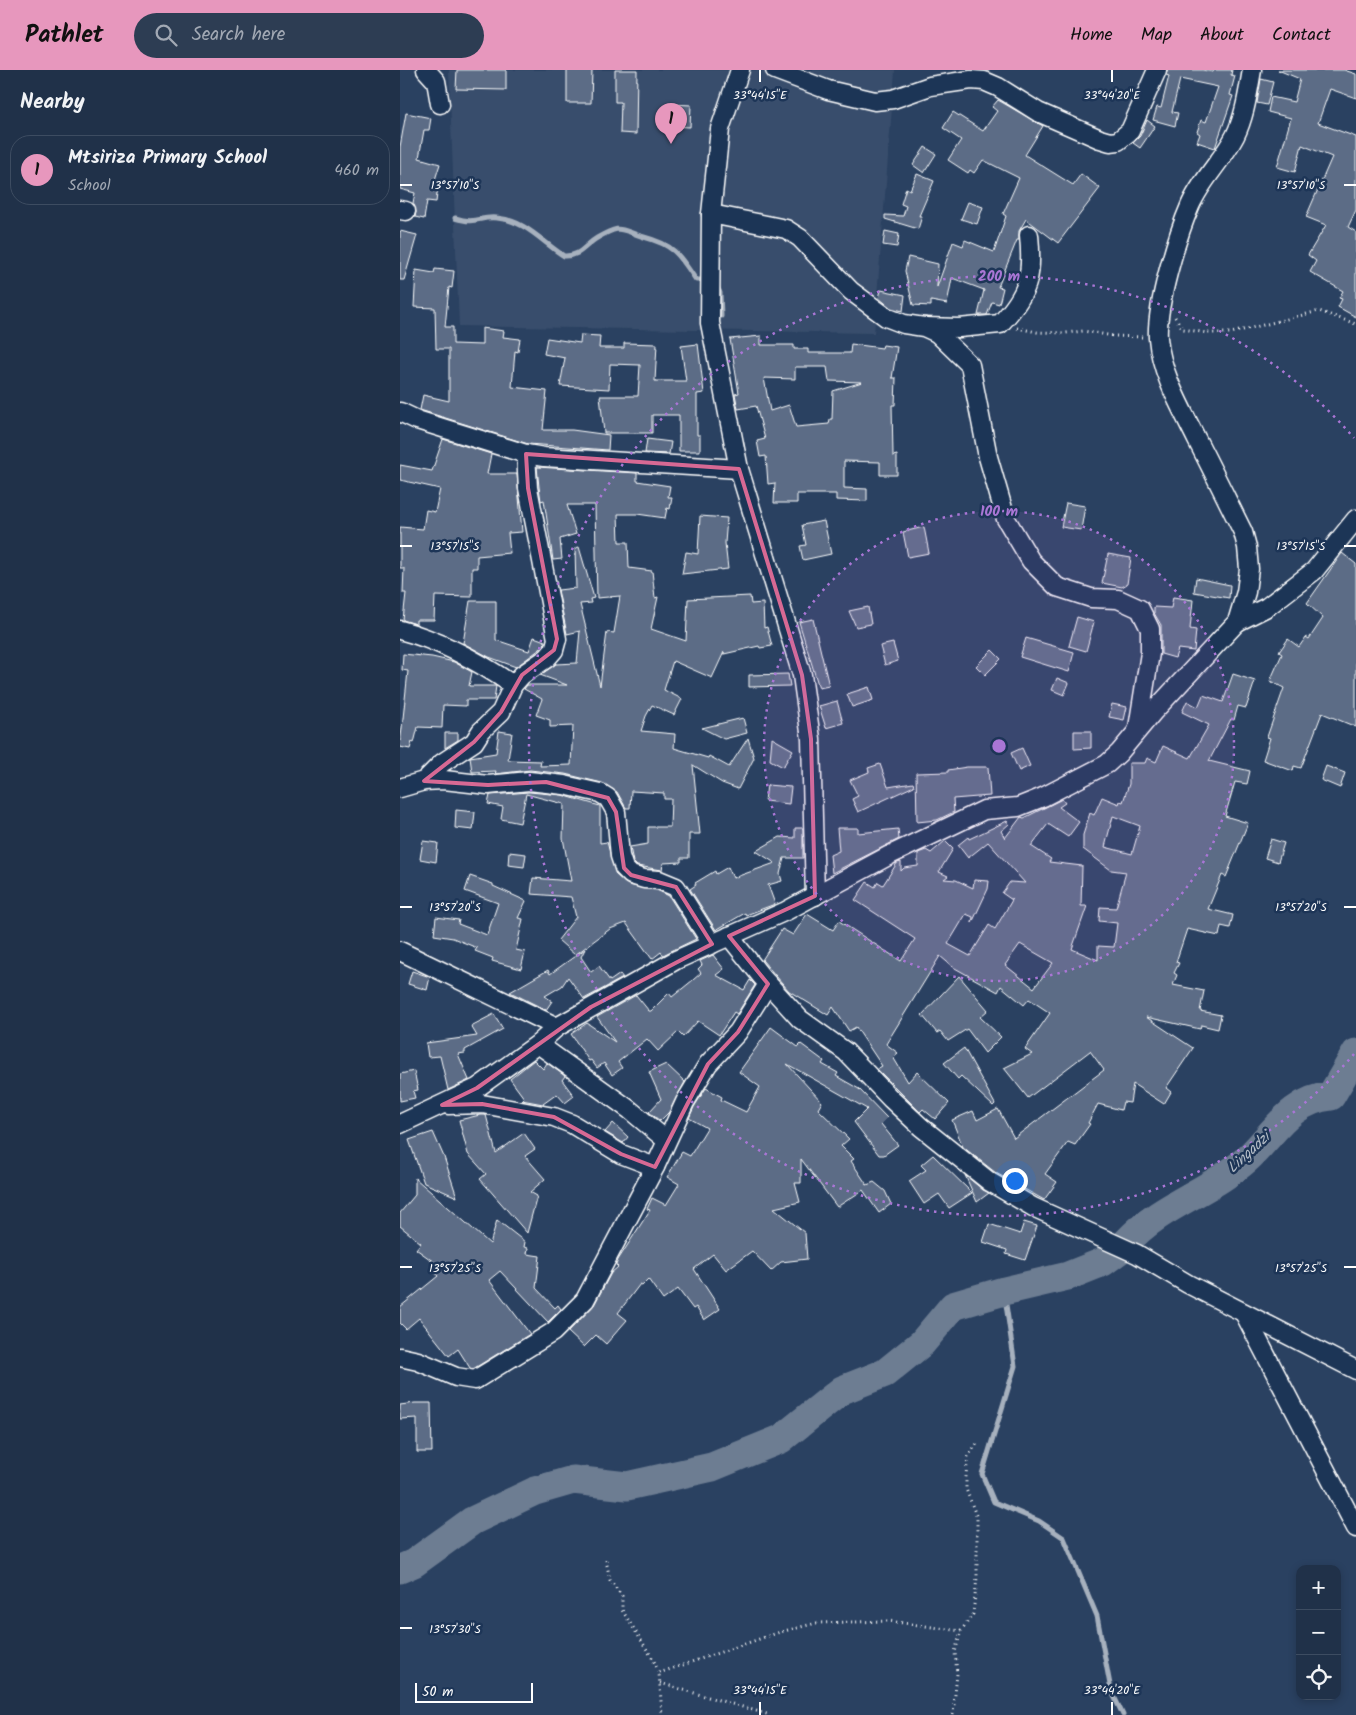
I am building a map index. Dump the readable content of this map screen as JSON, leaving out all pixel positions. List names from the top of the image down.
{
  "water": ["Lingadzi"],
  "scale_bar": "50 m",
  "page": {
    "header": "Pathlet",
    "search": "Search here",
    "nav": [
      "Home",
      "Map",
      "About",
      "Contact"
    ],
    "heading": "Nearby",
    "pins": "1",
    "list": [
      {
        "mark": "1",
        "name": "Mtsiriza Primary School",
        "note": "School",
        "value": "460 m"
      }
    ],
    "map_buttons": ["+", "−"],
    "scale": "50 m"
  },
  "coordinates": [
    "33°44'15\"E",
    "33°44'20\"E",
    "13°57'10\"S",
    "13°57'15\"S",
    "13°57'20\"S",
    "13°57'25\"S",
    "13°57'30\"S"
  ],
  "rings": ["200 m", "100 m"]
}
